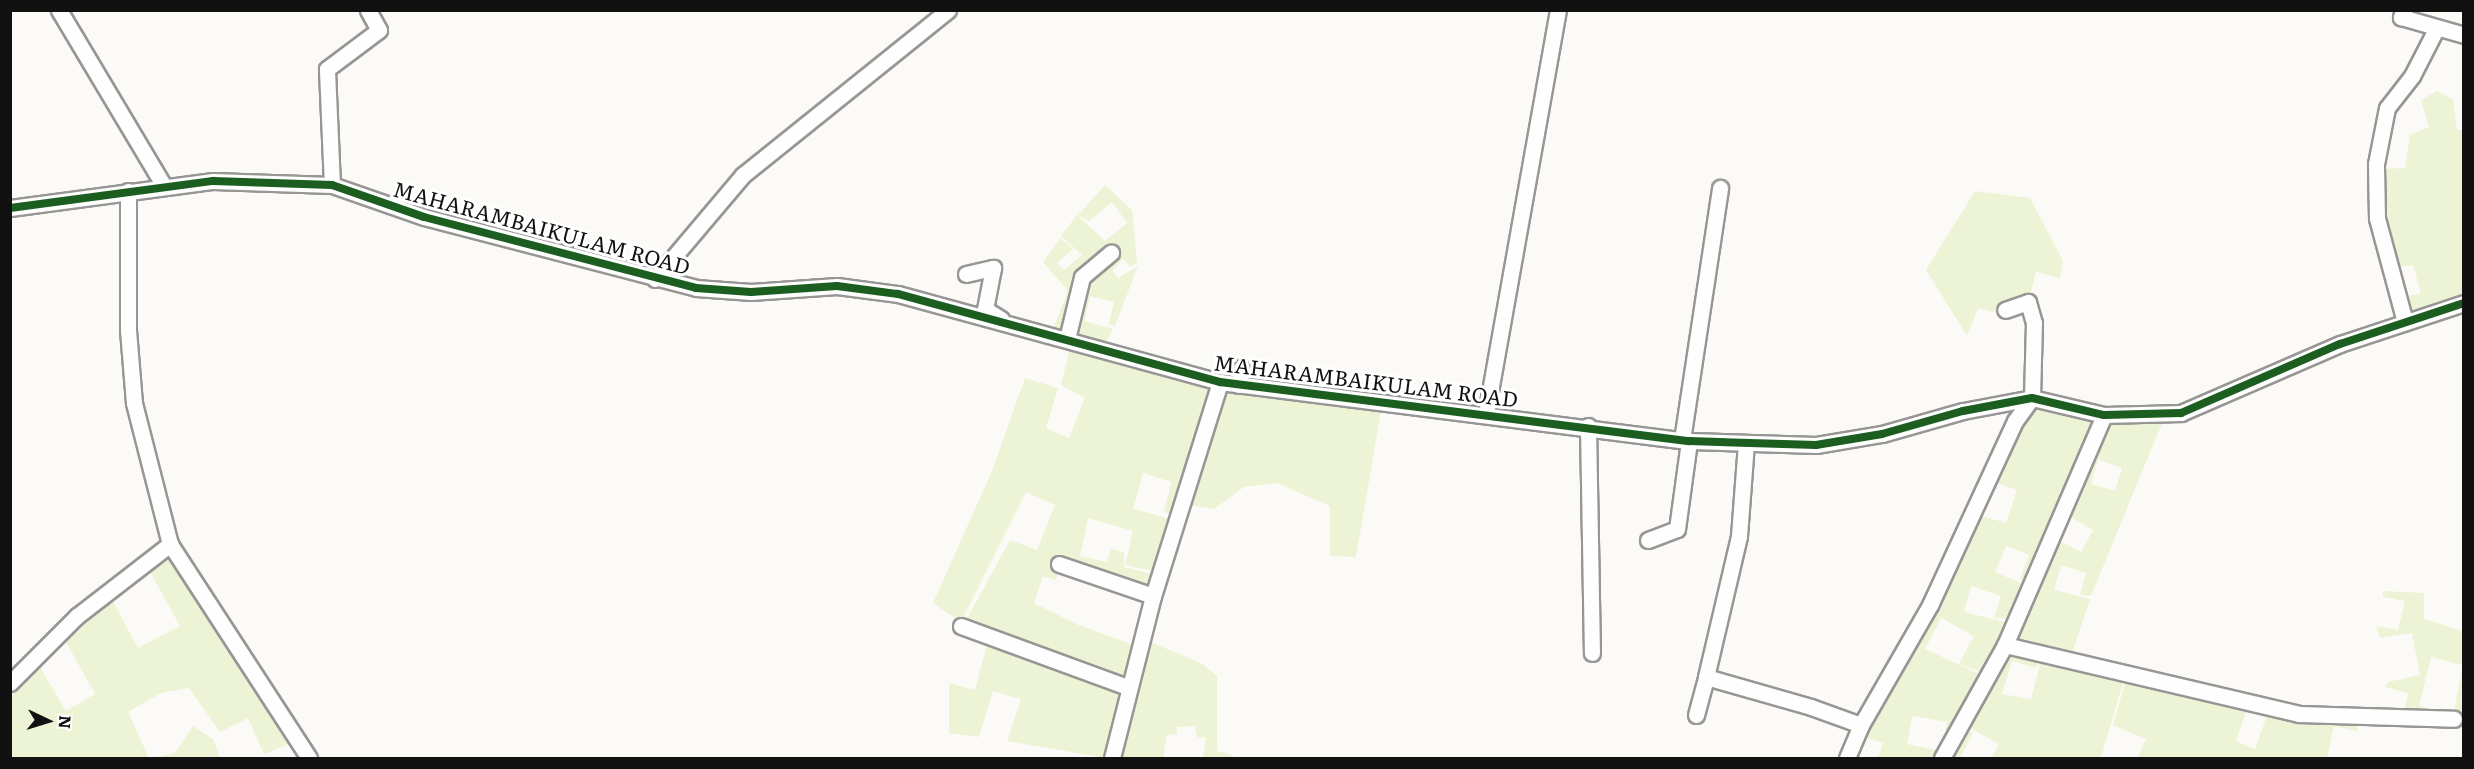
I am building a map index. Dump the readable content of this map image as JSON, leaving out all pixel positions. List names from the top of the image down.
{
  "streets": {
    "street": ["MAHARAMBAIKULAM ROAD"]
  },
  "north": "right"
}
